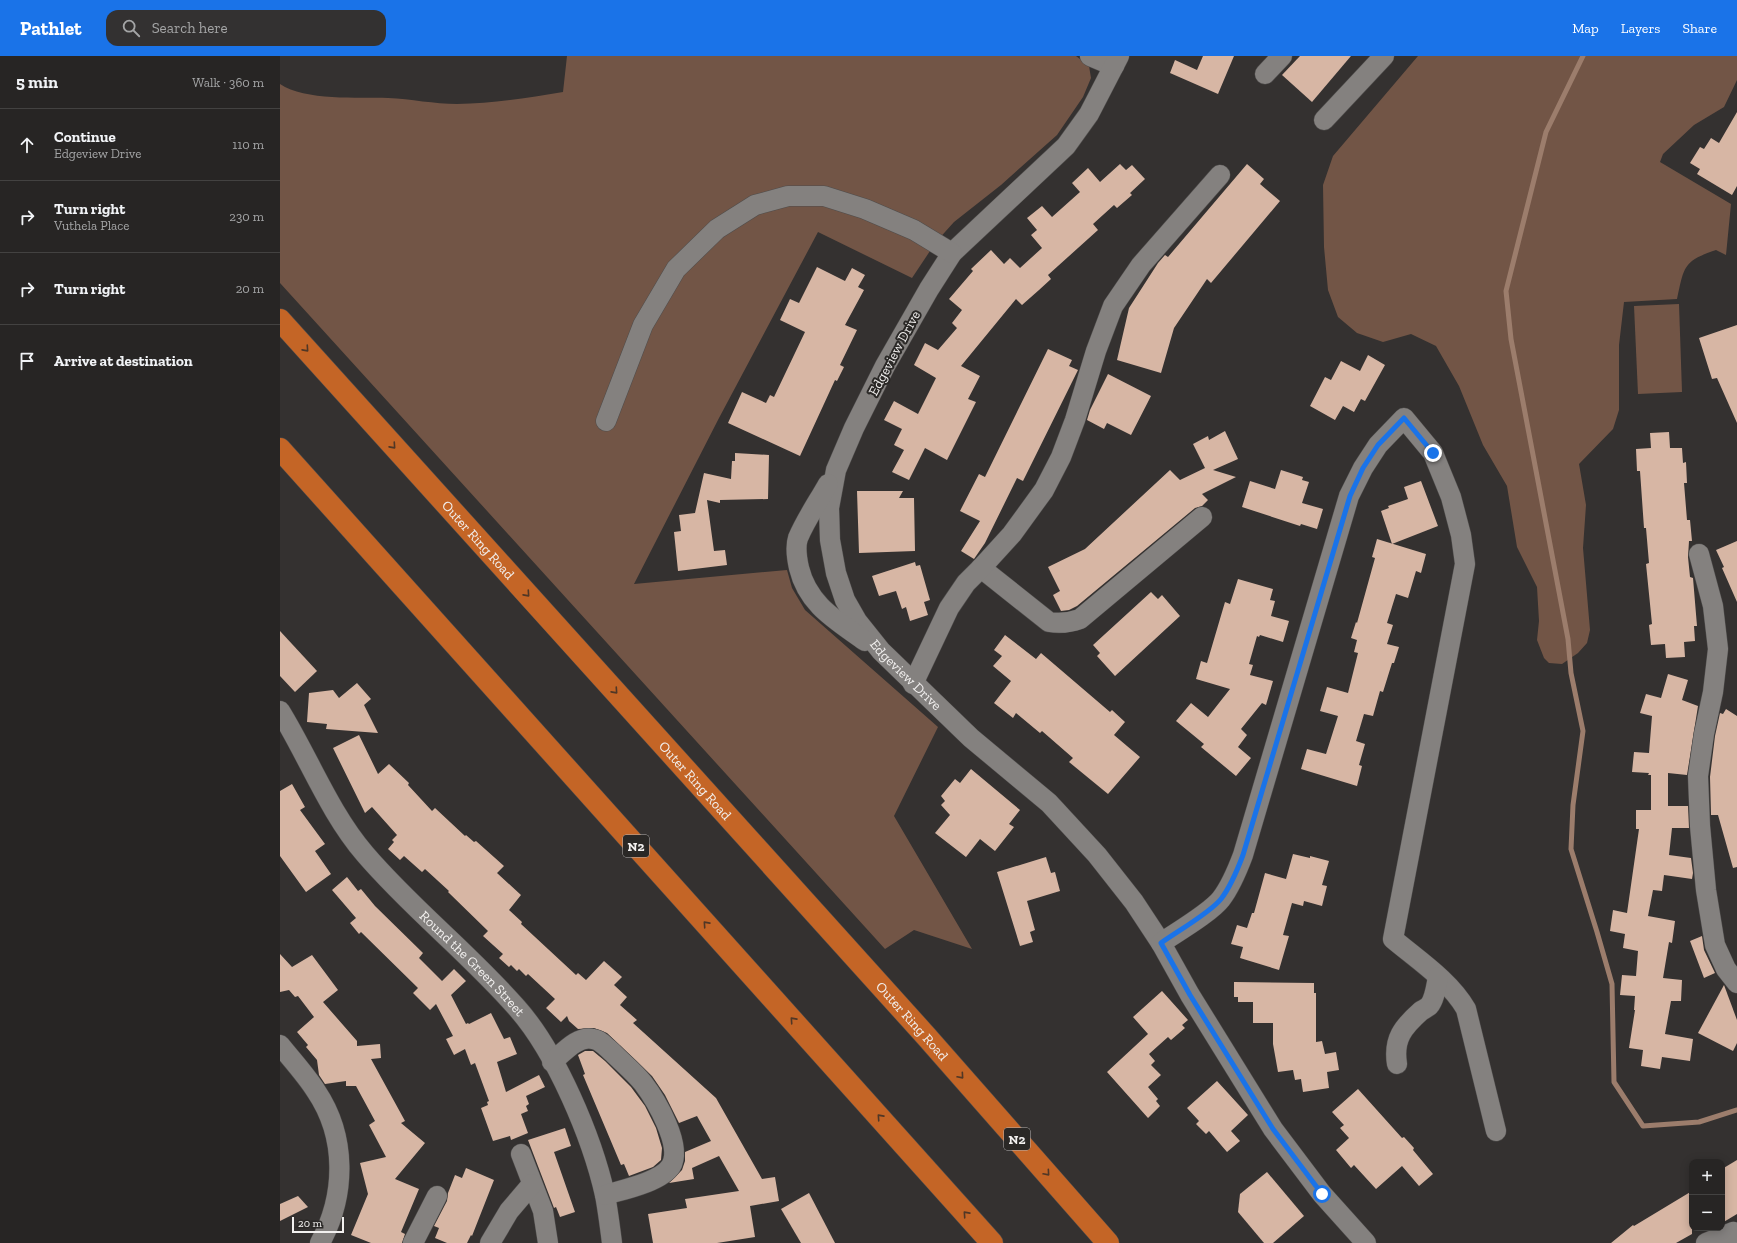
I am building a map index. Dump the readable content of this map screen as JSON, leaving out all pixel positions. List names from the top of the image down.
{
  "streets": {
    "highway": ["Outer Ring Road", "N2"],
    "street": ["Edgeview Drive", "Round the Green Street"]
  },
  "scale_bar": "20 m",
  "page": {
    "header": "Pathlet",
    "search": "Search here",
    "nav": ["Map", "Layers", "Share"],
    "heading": ["5 min", "Walk · 360 m"],
    "list": [
      ["Continue", "Edgeview Drive", "110 m"],
      ["Turn right", "Vuthela Place", "230 m"],
      ["Turn right", "20 m"],
      "Arrive at destination"
    ],
    "map_buttons": ["+", "−"],
    "scale": "20 m"
  }
}
